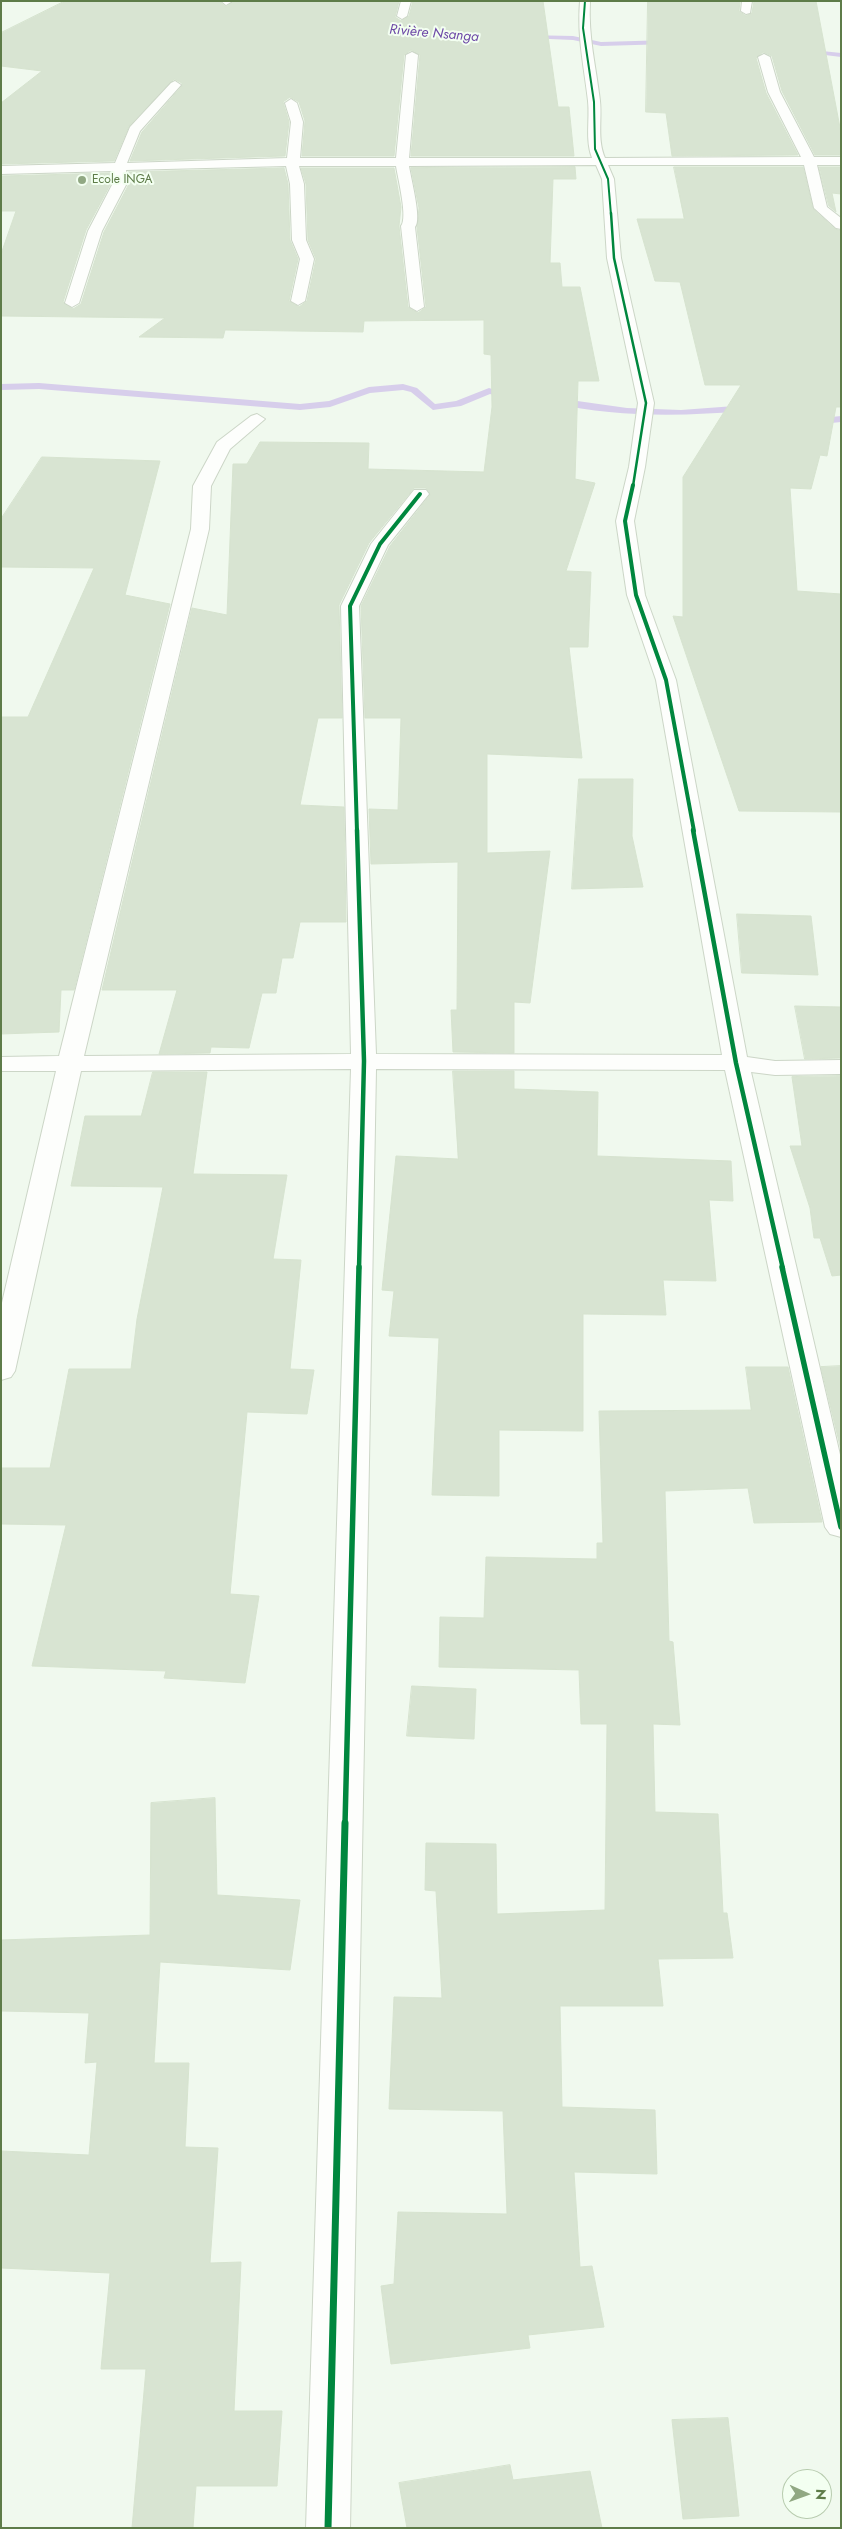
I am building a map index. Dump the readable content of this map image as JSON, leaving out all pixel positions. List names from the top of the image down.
{
  "water": ["Rivière Nsanga"],
  "places": ["Ecole INGA"],
  "north": "right"
}
